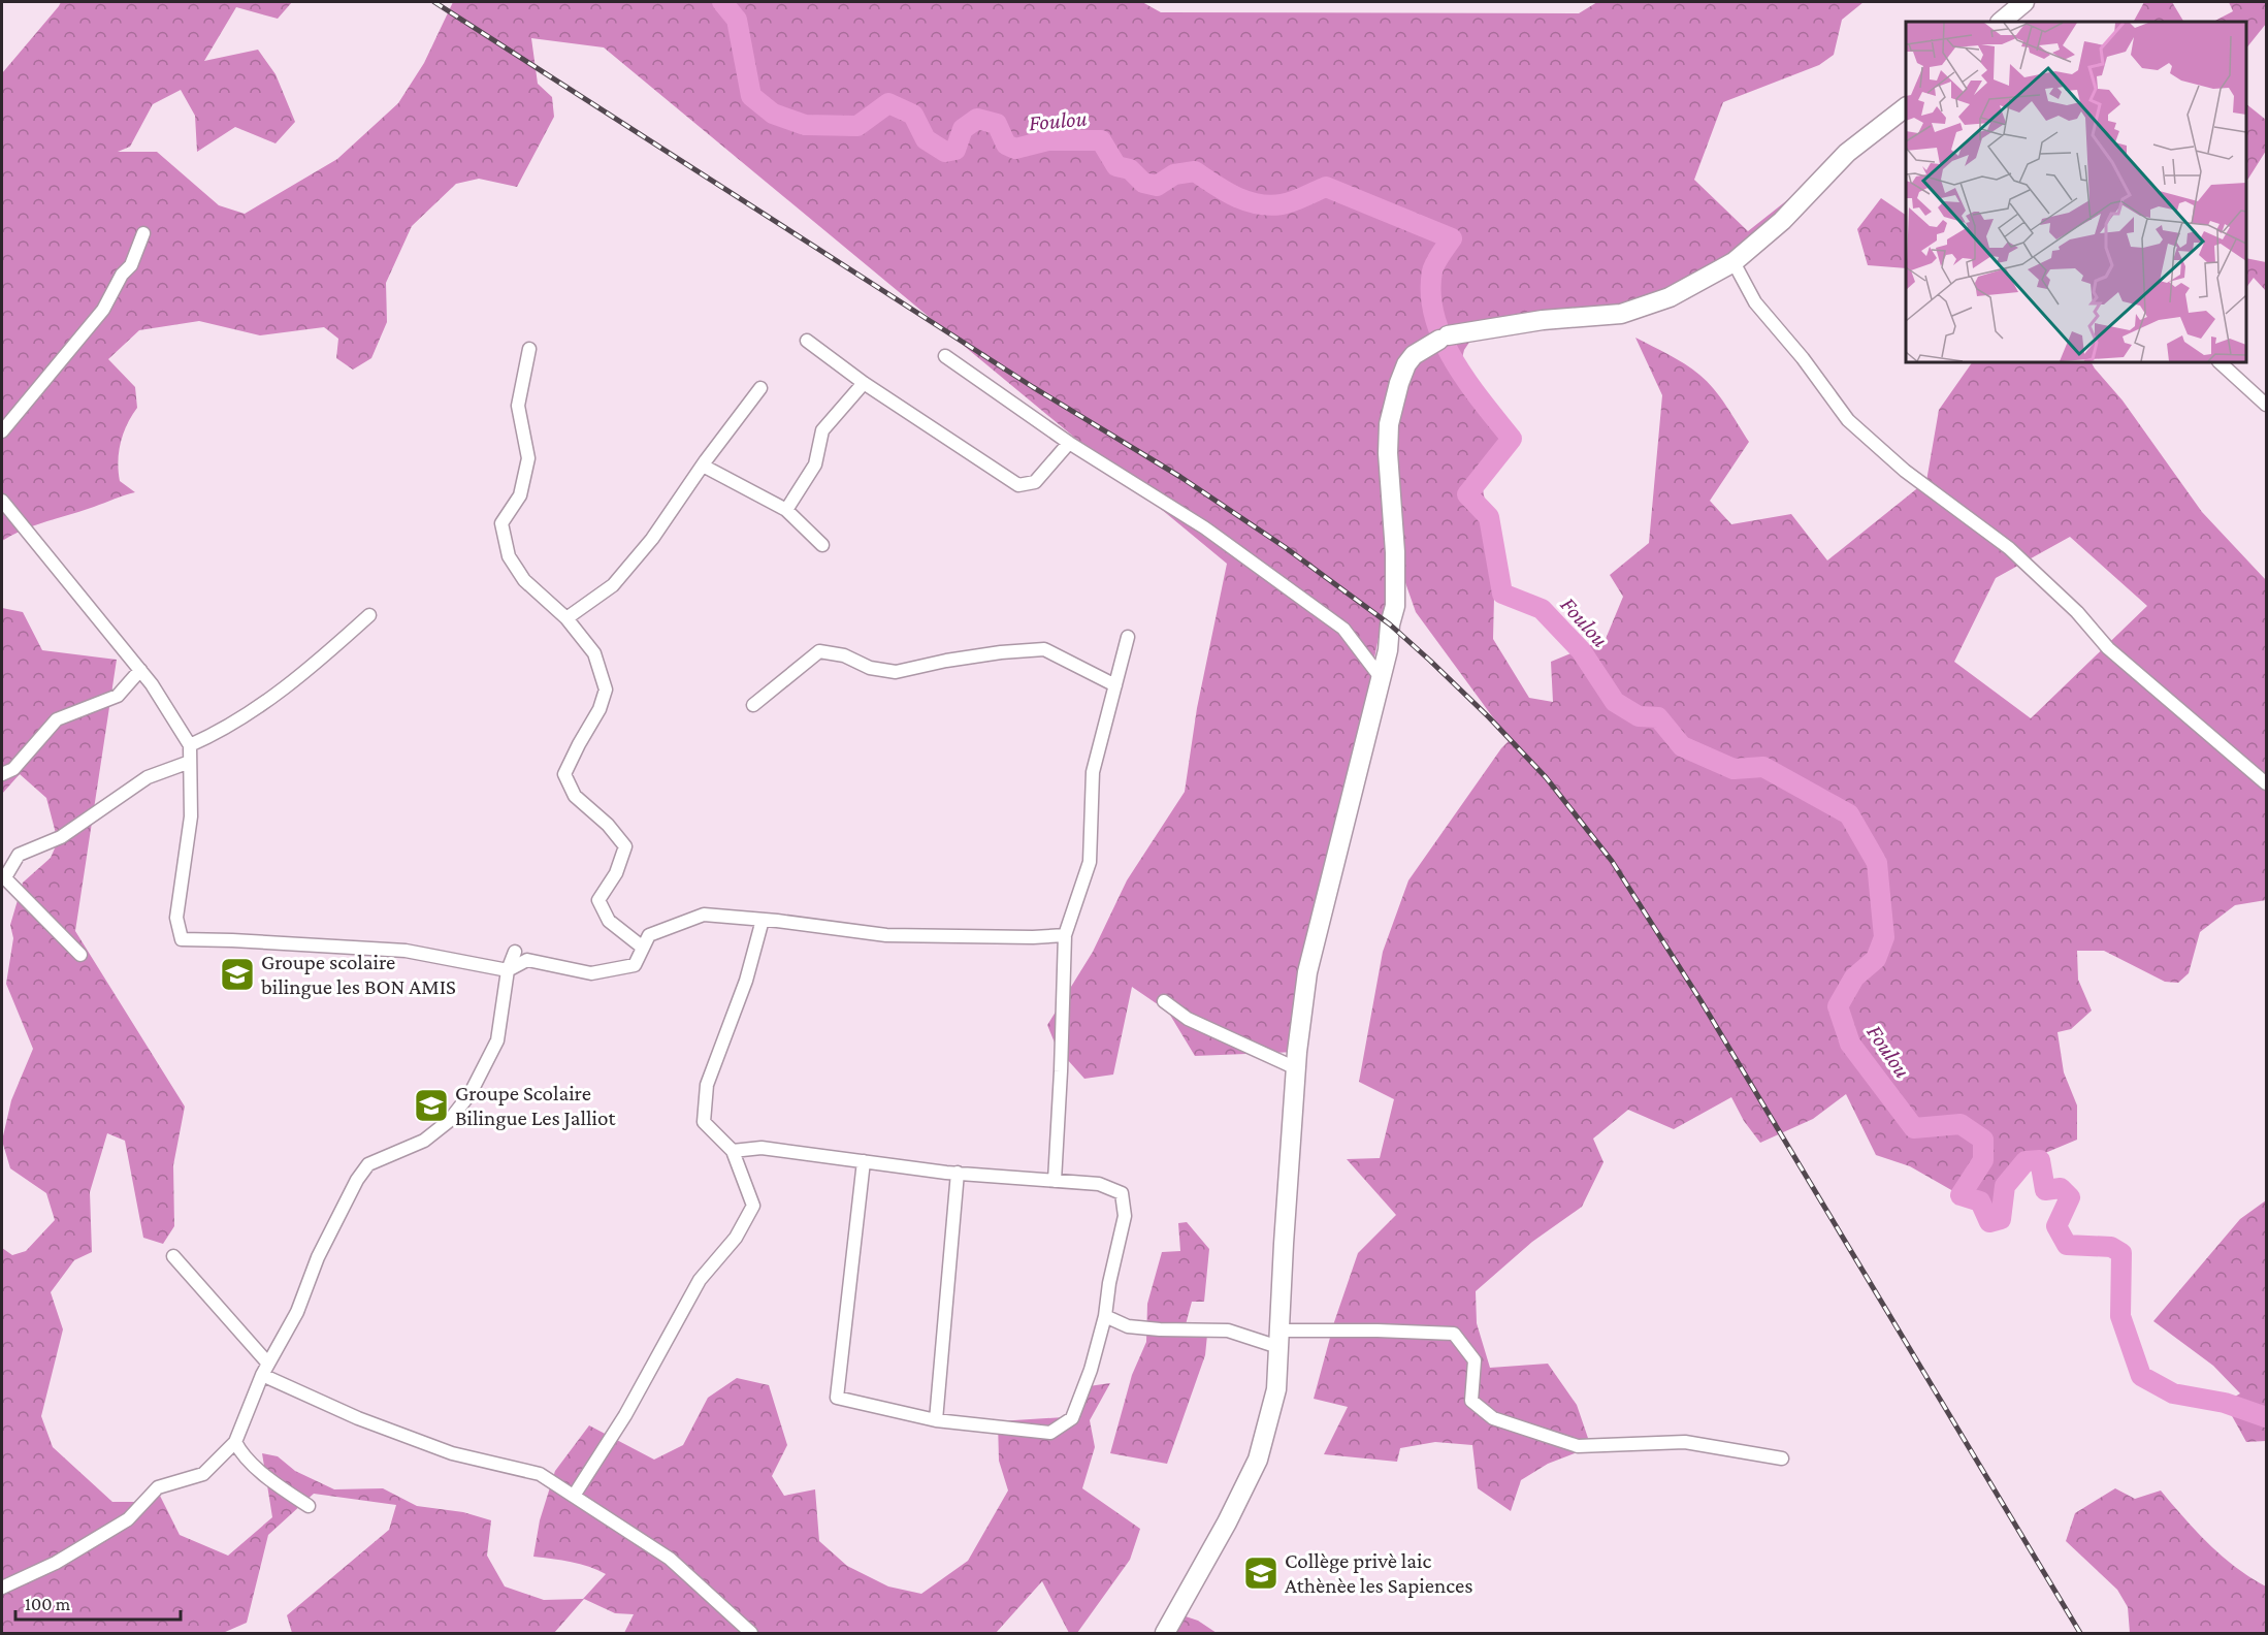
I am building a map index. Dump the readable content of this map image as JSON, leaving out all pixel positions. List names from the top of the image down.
{
  "water": ["Foulou"],
  "places": {
    "school or university": ["Groupe scolaire bilingue les BON AMIS", "Groupe Scolaire Bilingue Les Jalliot", "Collège privè laic Athènèe les Sapiences"]
  },
  "scale_bar": "100 m"
}
